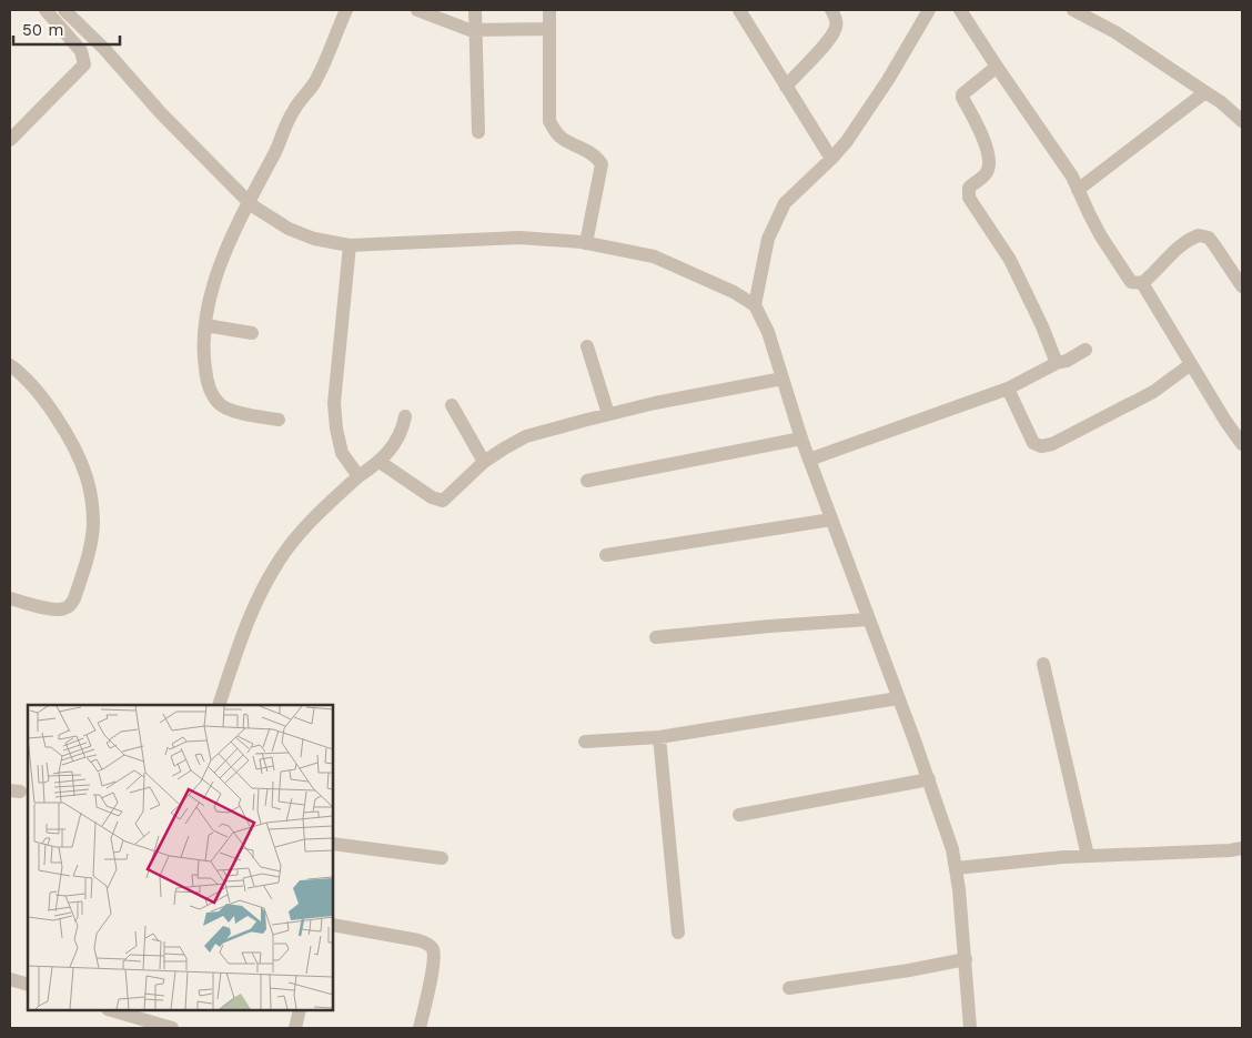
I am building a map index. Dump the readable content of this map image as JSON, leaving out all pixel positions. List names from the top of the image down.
{
  "scale_bar": "50 m"
}
